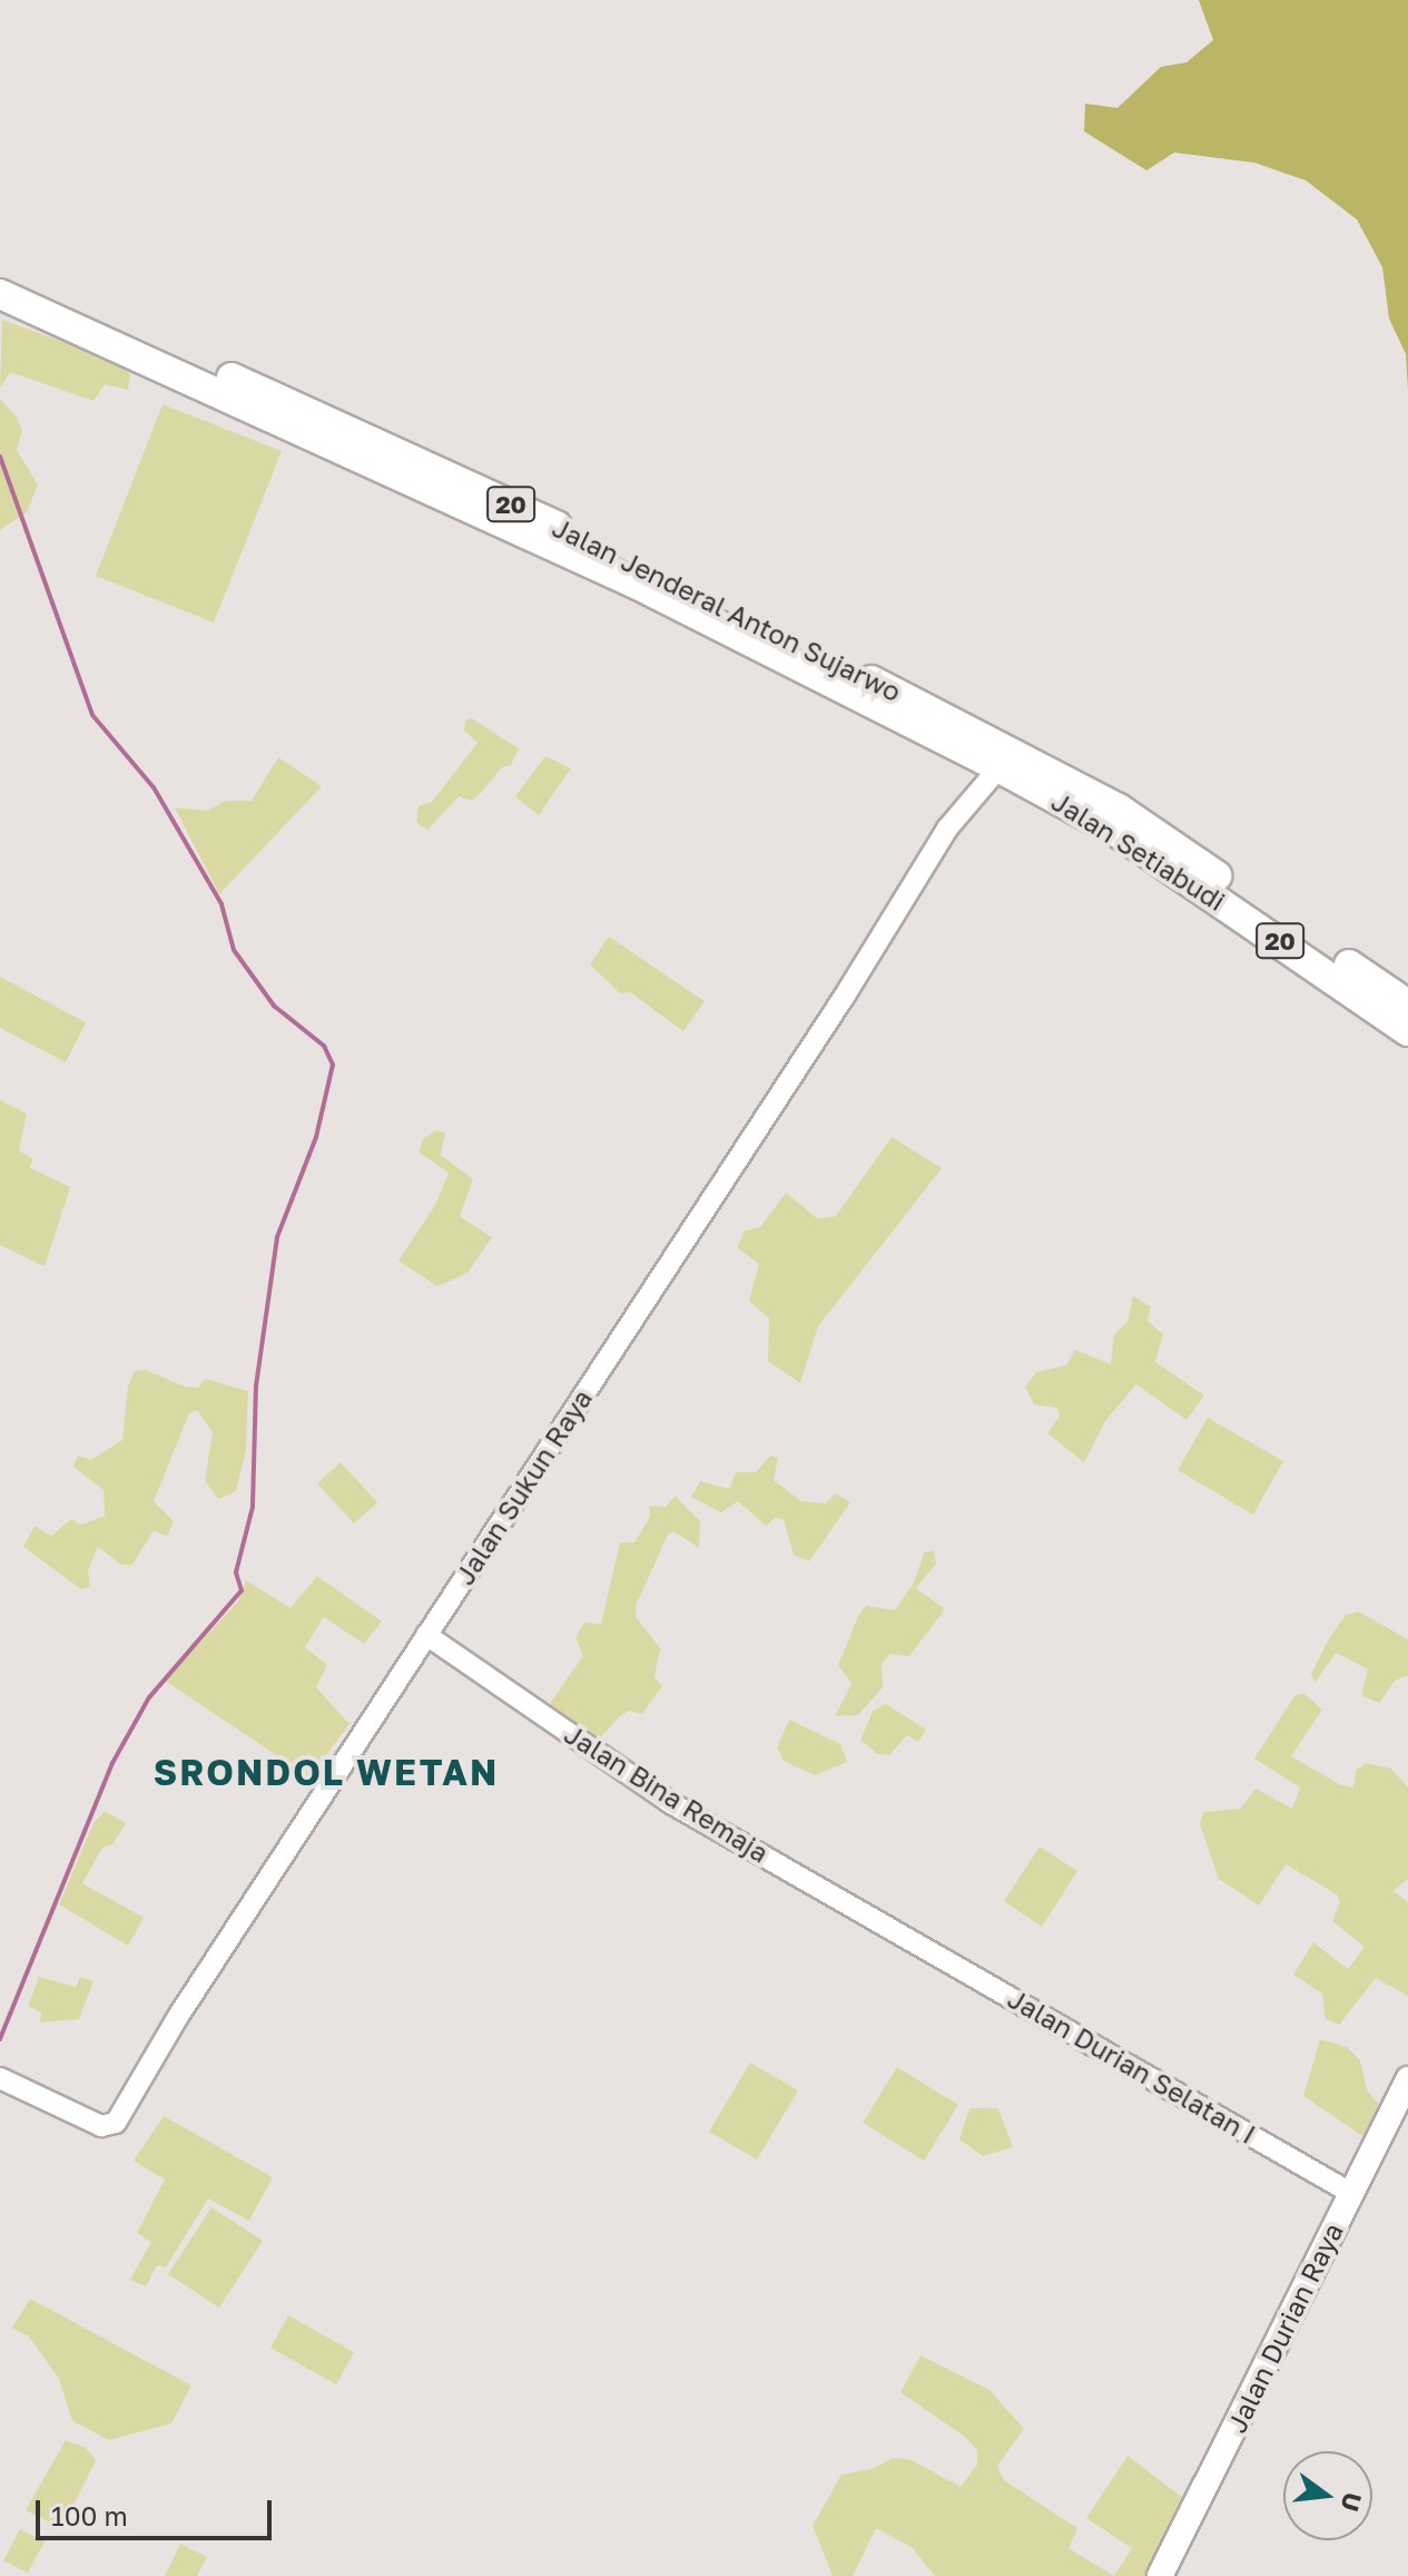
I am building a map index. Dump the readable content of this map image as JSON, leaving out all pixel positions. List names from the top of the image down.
{
  "streets": {
    "highway": ["20", "Jalan Jenderal Anton Sujarwo", "Jalan Setiabudi"],
    "main road": ["Jalan Durian Raya"],
    "street": ["Jalan Sukun Raya", "Jalan Bina Remaja", "Jalan Durian Selatan I"]
  },
  "crossings": [
    ["Jalan Jenderal Anton Sujarwo", "Jalan Setiabudi"],
    ["Jalan Jenderal Anton Sujarwo", "Jalan Sukun Raya"],
    ["Jalan Setiabudi", "Jalan Sukun Raya"],
    ["Jalan Sukun Raya", "Jalan Bina Remaja"],
    ["Jalan Bina Remaja", "Jalan Durian Selatan I"],
    ["Jalan Durian Selatan I", "Jalan Durian Raya"]
  ],
  "districts": ["SRONDOL WETAN"],
  "scale_bar": "100 m",
  "north": "right"
}
